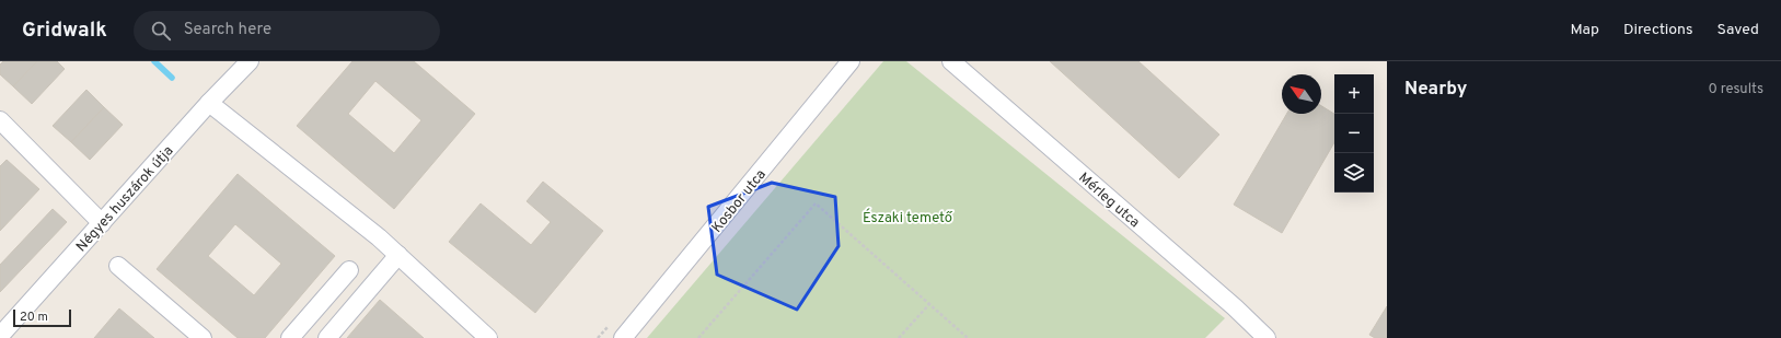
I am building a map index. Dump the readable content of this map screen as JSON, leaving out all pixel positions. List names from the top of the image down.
{
  "streets": {
    "street": ["Négyes huszárok útja", "Mérleg utca", "Kosbor utca"]
  },
  "parks": ["Északi temető"],
  "scale_bar": "20 m",
  "north": "top left",
  "page": {
    "header": "Gridwalk",
    "search": "Search here",
    "nav": ["Map", "Directions", "Saved"],
    "heading": ["Nearby", "0 results"],
    "map_buttons": ["+", "−"],
    "scale": "20 m"
  }
}
